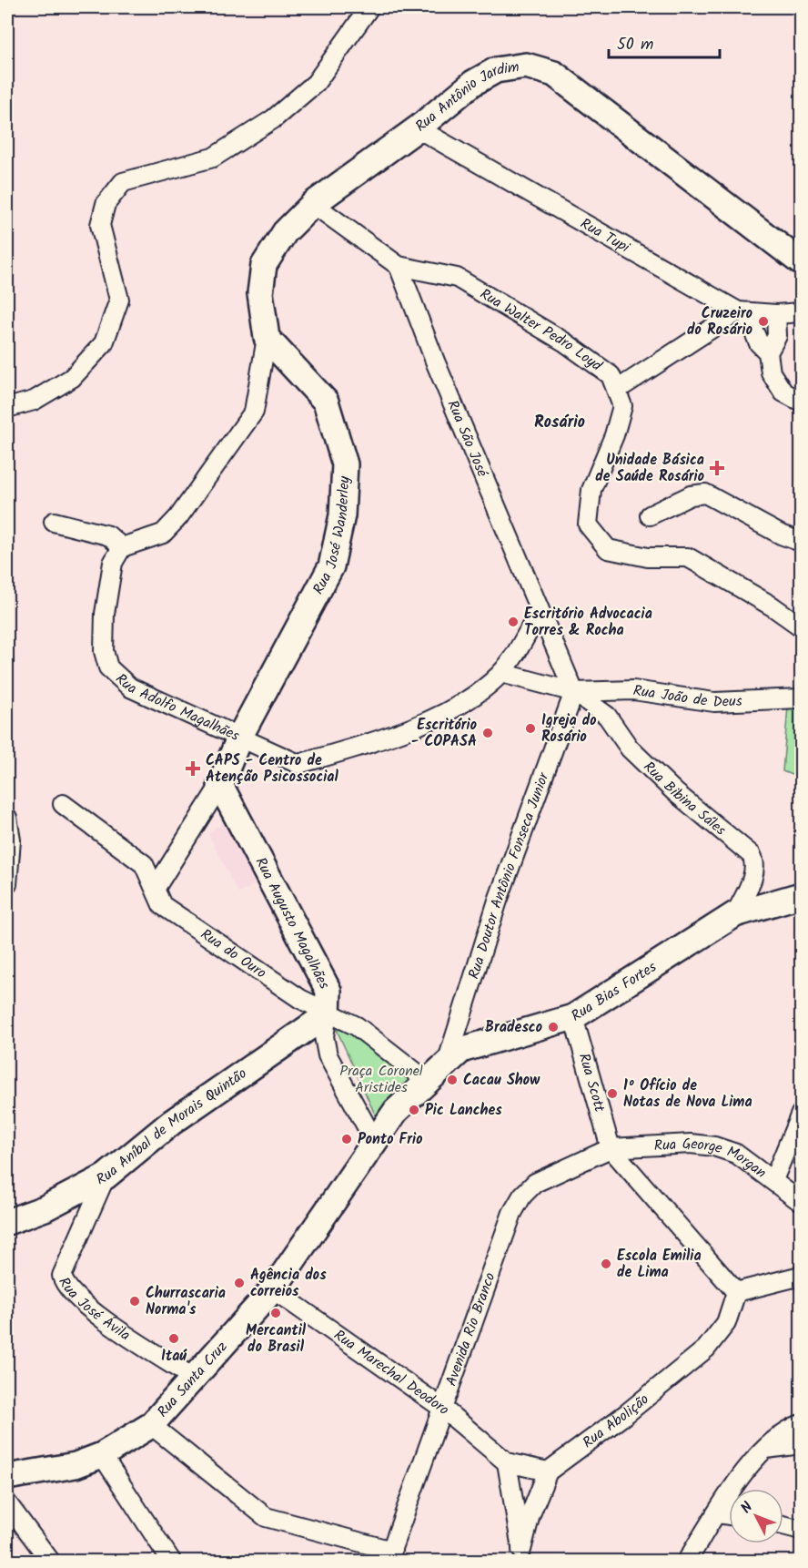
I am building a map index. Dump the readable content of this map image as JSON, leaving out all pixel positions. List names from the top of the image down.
{
  "streets": {
    "street": [
      "Rua Antônio Jardim",
      "Rua Tupi",
      "Rua Walter Pedro Loyd",
      "Rua São José",
      "Rua José Wanderley",
      "Rua João de Deus",
      "Rua Adolfo Magalhães",
      "Rua Bibina Sáles",
      "Rua Doutor Antônio Fonseca Junior",
      "Rua Augusto Magalhães",
      "Rua do Ouro",
      "Rua Bias Fortes",
      "Rua Scott",
      "Rua Aníbal de Morais Quintão",
      "Rua George Morgan",
      "Rua José Ávila",
      "Avenida Rio Branco",
      "Rua Marechal Deodoro",
      "Rua Santa Cruz",
      "Rua Abolição"
    ]
  },
  "crossings": [
    ["Rua Antônio Jardim", "Rua Tupi"],
    ["Rua Antônio Jardim", "Rua José Wanderley"],
    ["Rua Walter Pedro Loyd", "Rua São José"],
    ["Rua São José", "Rua João de Deus"],
    ["Rua São José", "Rua Adolfo Magalhães"],
    ["Rua São José", "Rua Bibina Sáles"],
    ["Rua São José", "Rua Doutor Antônio Fonseca Junior"],
    ["Rua José Wanderley", "Rua Adolfo Magalhães"],
    ["Rua João de Deus", "Rua Bibina Sáles"],
    ["Rua João de Deus", "Rua Doutor Antônio Fonseca Junior"],
    ["Rua Bibina Sáles", "Rua Doutor Antônio Fonseca Junior"],
    ["Rua Bibina Sáles", "Rua Bias Fortes"],
    ["Rua Doutor Antônio Fonseca Junior", "Rua Bias Fortes"],
    ["Rua Augusto Magalhães", "Rua do Ouro"],
    ["Rua Augusto Magalhães", "Rua Aníbal de Morais Quintão"],
    ["Rua Augusto Magalhães", "Rua Santa Cruz"],
    ["Rua do Ouro", "Rua Bias Fortes"],
    ["Rua do Ouro", "Rua Aníbal de Morais Quintão"],
    ["Rua do Ouro", "Rua Santa Cruz"],
    ["Rua Bias Fortes", "Rua Scott"],
    ["Rua Bias Fortes", "Rua Santa Cruz"],
    ["Rua Scott", "Rua George Morgan"],
    ["Rua Scott", "Avenida Rio Branco"],
    ["Rua Aníbal de Morais Quintão", "Rua José Ávila"],
    ["Rua George Morgan", "Avenida Rio Branco"],
    ["Rua José Ávila", "Rua Santa Cruz"],
    ["Avenida Rio Branco", "Rua Marechal Deodoro"],
    ["Rua Marechal Deodoro", "Rua Santa Cruz"],
    ["Rua Marechal Deodoro", "Rua Abolição"]
  ],
  "districts": ["Rosário"],
  "parks": ["Praça Coronel Aristides"],
  "places": {
    "other": [
      "Cruzeiro do Rosário",
      "Escritório Advocacia Torres & Rocha",
      "Igreja do Rosário",
      "Escritório - COPASA",
      "Bradesco",
      "Cacau Show",
      "1º Ofício de Notas de Nova Lima",
      "Pic Lanches",
      "Ponto Frio",
      "Escola Emilia de Lima",
      "Agência dos correios",
      "Churrascaria Norma's",
      "Mercantil do Brasil",
      "Itaú"
    ],
    "health": ["Unidade Básica de Saúde Rosário", "CAPS - Centro de Atenção Psicossocial"]
  },
  "scale_bar": "50 m",
  "north": "top left"
}
